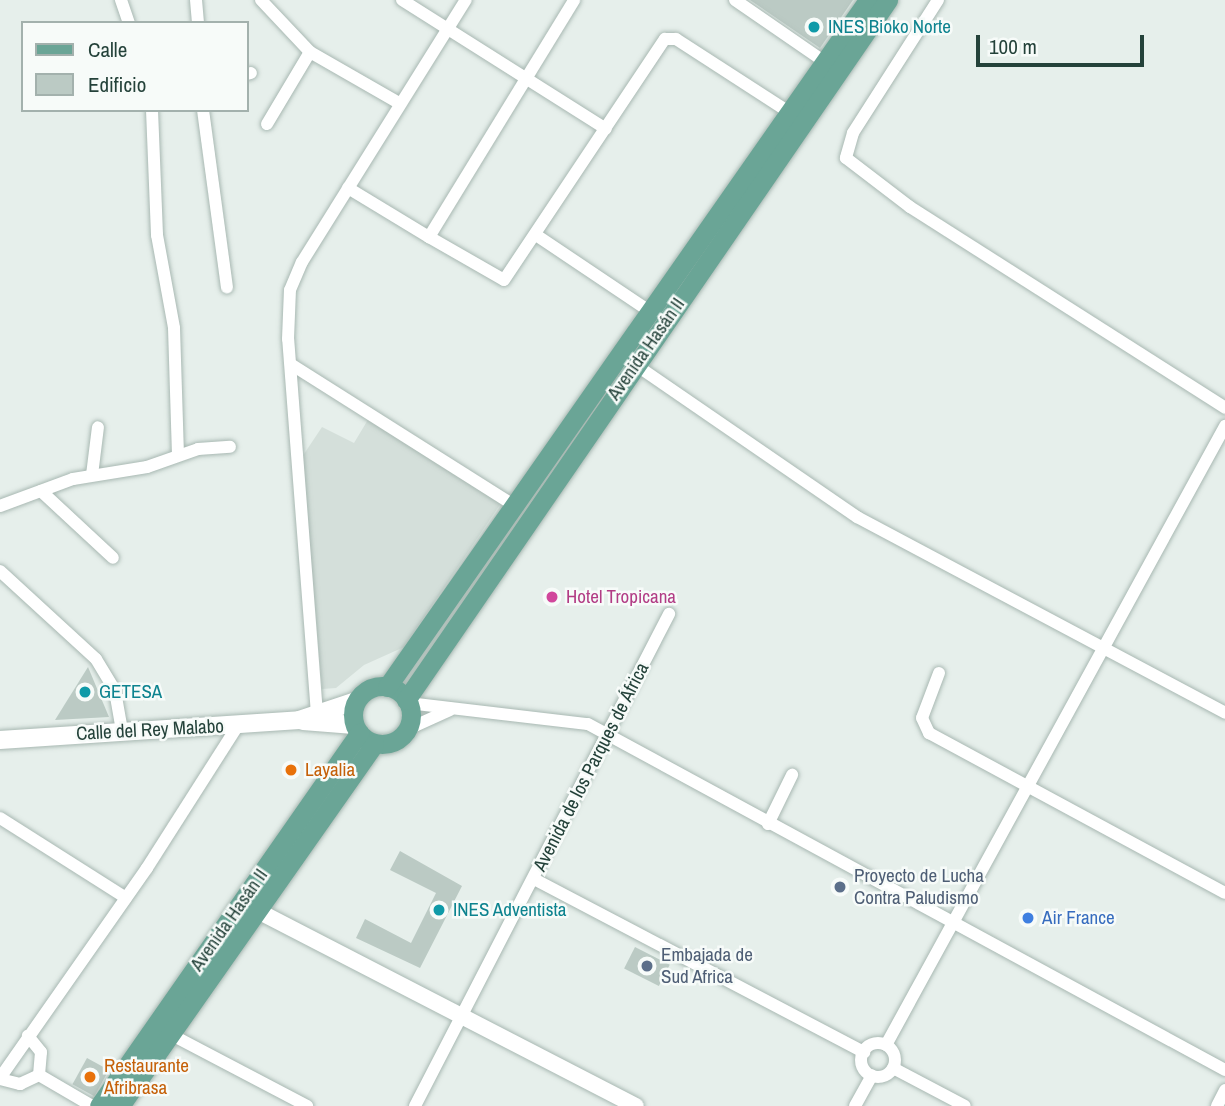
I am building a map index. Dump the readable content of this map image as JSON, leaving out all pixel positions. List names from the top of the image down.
{
  "streets": {
    "main road": ["Avenida Hasán II", "Calle del Rey Malabo"],
    "street": ["Avenida de los Parques de África"]
  },
  "crossings": [
    ["Avenida Hasán II", "Calle del Rey Malabo"]
  ],
  "places": [
    "INES Bioko Norte",
    "Hotel Tropicana",
    "GETESA",
    "Layalia",
    "Proyecto de Lucha Contra Paludismo",
    "INES Adventista",
    "Air France",
    "Embajada de Sud Africa",
    "Restaurante Afribrasa"
  ],
  "legend": ["Calle", "Edificio"],
  "scale_bar": "100 m"
}
